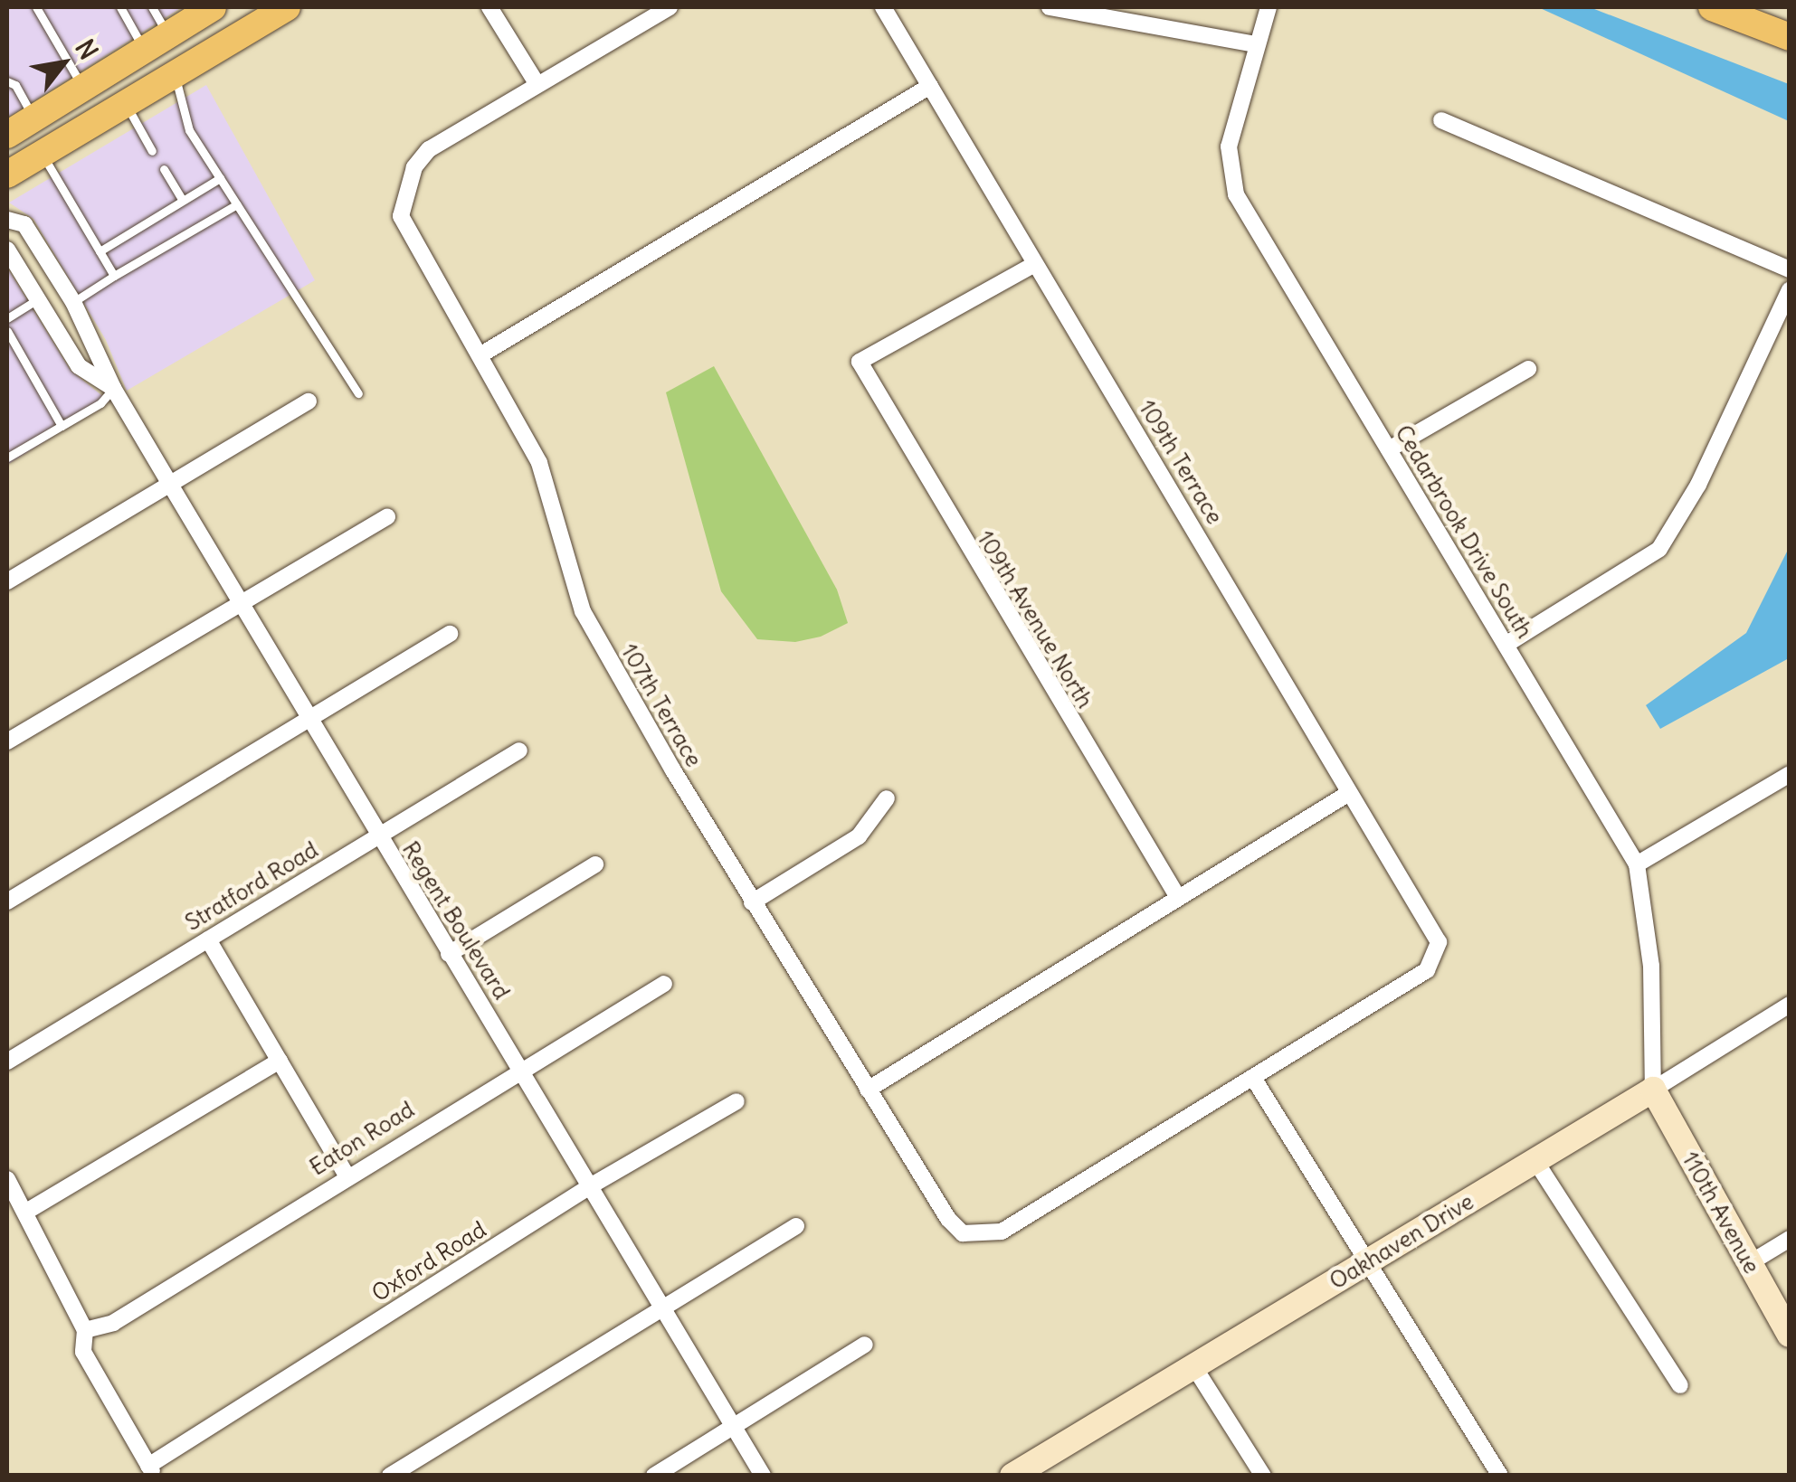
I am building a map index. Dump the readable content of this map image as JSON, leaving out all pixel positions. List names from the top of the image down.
{
  "streets": {
    "street": [
      "109th Terrace",
      "Cedarbrook Drive South",
      "109th Avenue North",
      "107th Terrace",
      "Stratford Road",
      "Regent Boulevard",
      "Eaton Road",
      "110th Avenue",
      "Oakhaven Drive",
      "Oxford Road"
    ]
  },
  "crossings": [
    ["109th Terrace", "109th Avenue North"],
    ["109th Terrace", "107th Terrace"],
    ["Cedarbrook Drive South", "110th Avenue"],
    ["Cedarbrook Drive South", "Oakhaven Drive"],
    ["Stratford Road", "Regent Boulevard"],
    ["Regent Boulevard", "Eaton Road"],
    ["Regent Boulevard", "Oxford Road"],
    ["110th Avenue", "Oakhaven Drive"]
  ],
  "north": "top right"
}
